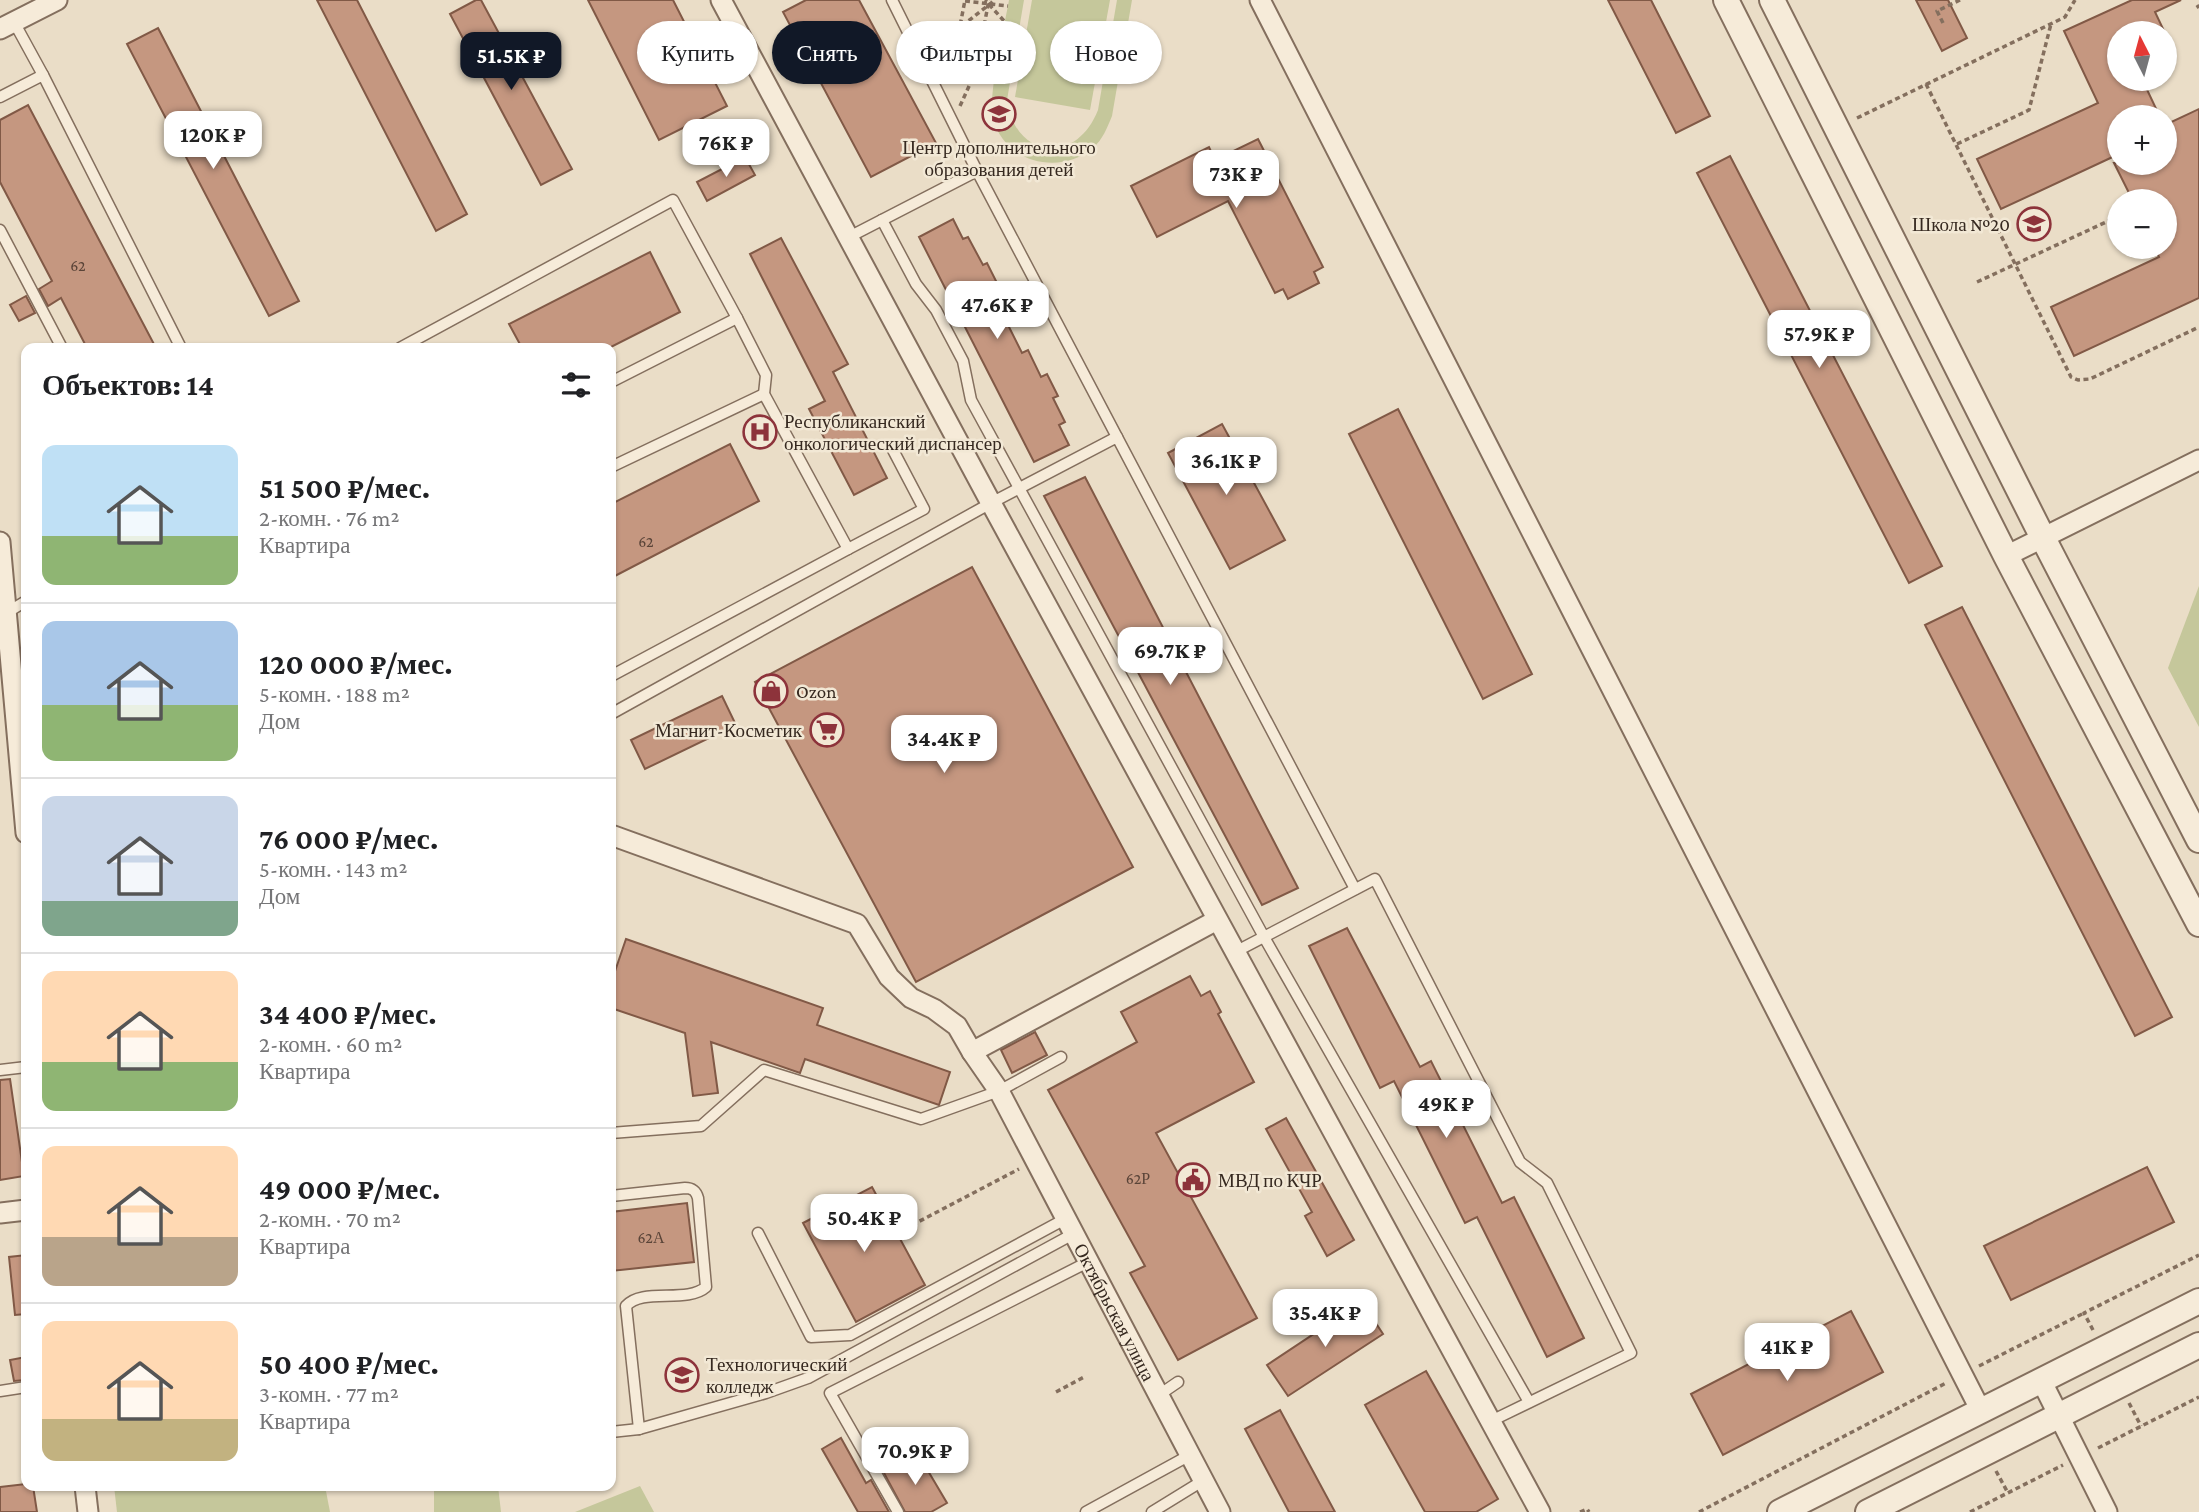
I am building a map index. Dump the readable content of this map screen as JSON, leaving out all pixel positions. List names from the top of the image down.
{
  "streets": {
    "street": ["Октябрьская улица"]
  },
  "places": {
    "school or university": ["Центр дополнительного образования детей", "Школа №20", "Технологический колледж"],
    "hospital": ["Республиканский онкологический диспансер"],
    "shop": ["Ozon"],
    "supermarket": ["Магнит-Косметик"],
    "public building": ["МВД по КЧР"]
  },
  "house_numbers": [
    "62",
    "62",
    "62Р",
    "62А"
  ],
  "north": "top",
  "page": {
    "map_buttons": ["+", "−"],
    "chip": [
      "Купить",
      "Снять",
      "Фильтры",
      "Новое"
    ],
    "price": [
      "51.5K ₽",
      "120K ₽",
      "76K ₽",
      "73K ₽",
      "47.6K ₽",
      "57.9K ₽",
      "36.1K ₽",
      "69.7K ₽",
      "34.4K ₽",
      "49K ₽",
      "50.4K ₽",
      "35.4K ₽",
      "41K ₽",
      "70.9K ₽"
    ],
    "heading": "Объектов: 14",
    "list": [
      {
        "name": "51 500 ₽/мес.",
        "note": "2-комн. · 76 m² · Квартира"
      },
      {
        "name": "120 000 ₽/мес.",
        "note": "5-комн. · 188 m² · Дом"
      },
      {
        "name": "76 000 ₽/мес.",
        "note": "5-комн. · 143 m² · Дом"
      },
      {
        "name": "34 400 ₽/мес.",
        "note": "2-комн. · 60 m² · Квартира"
      },
      {
        "name": "49 000 ₽/мес.",
        "note": "2-комн. · 70 m² · Квартира"
      },
      {
        "name": "50 400 ₽/мес.",
        "note": "3-комн. · 77 m² · Квартира"
      }
    ]
  }
}
